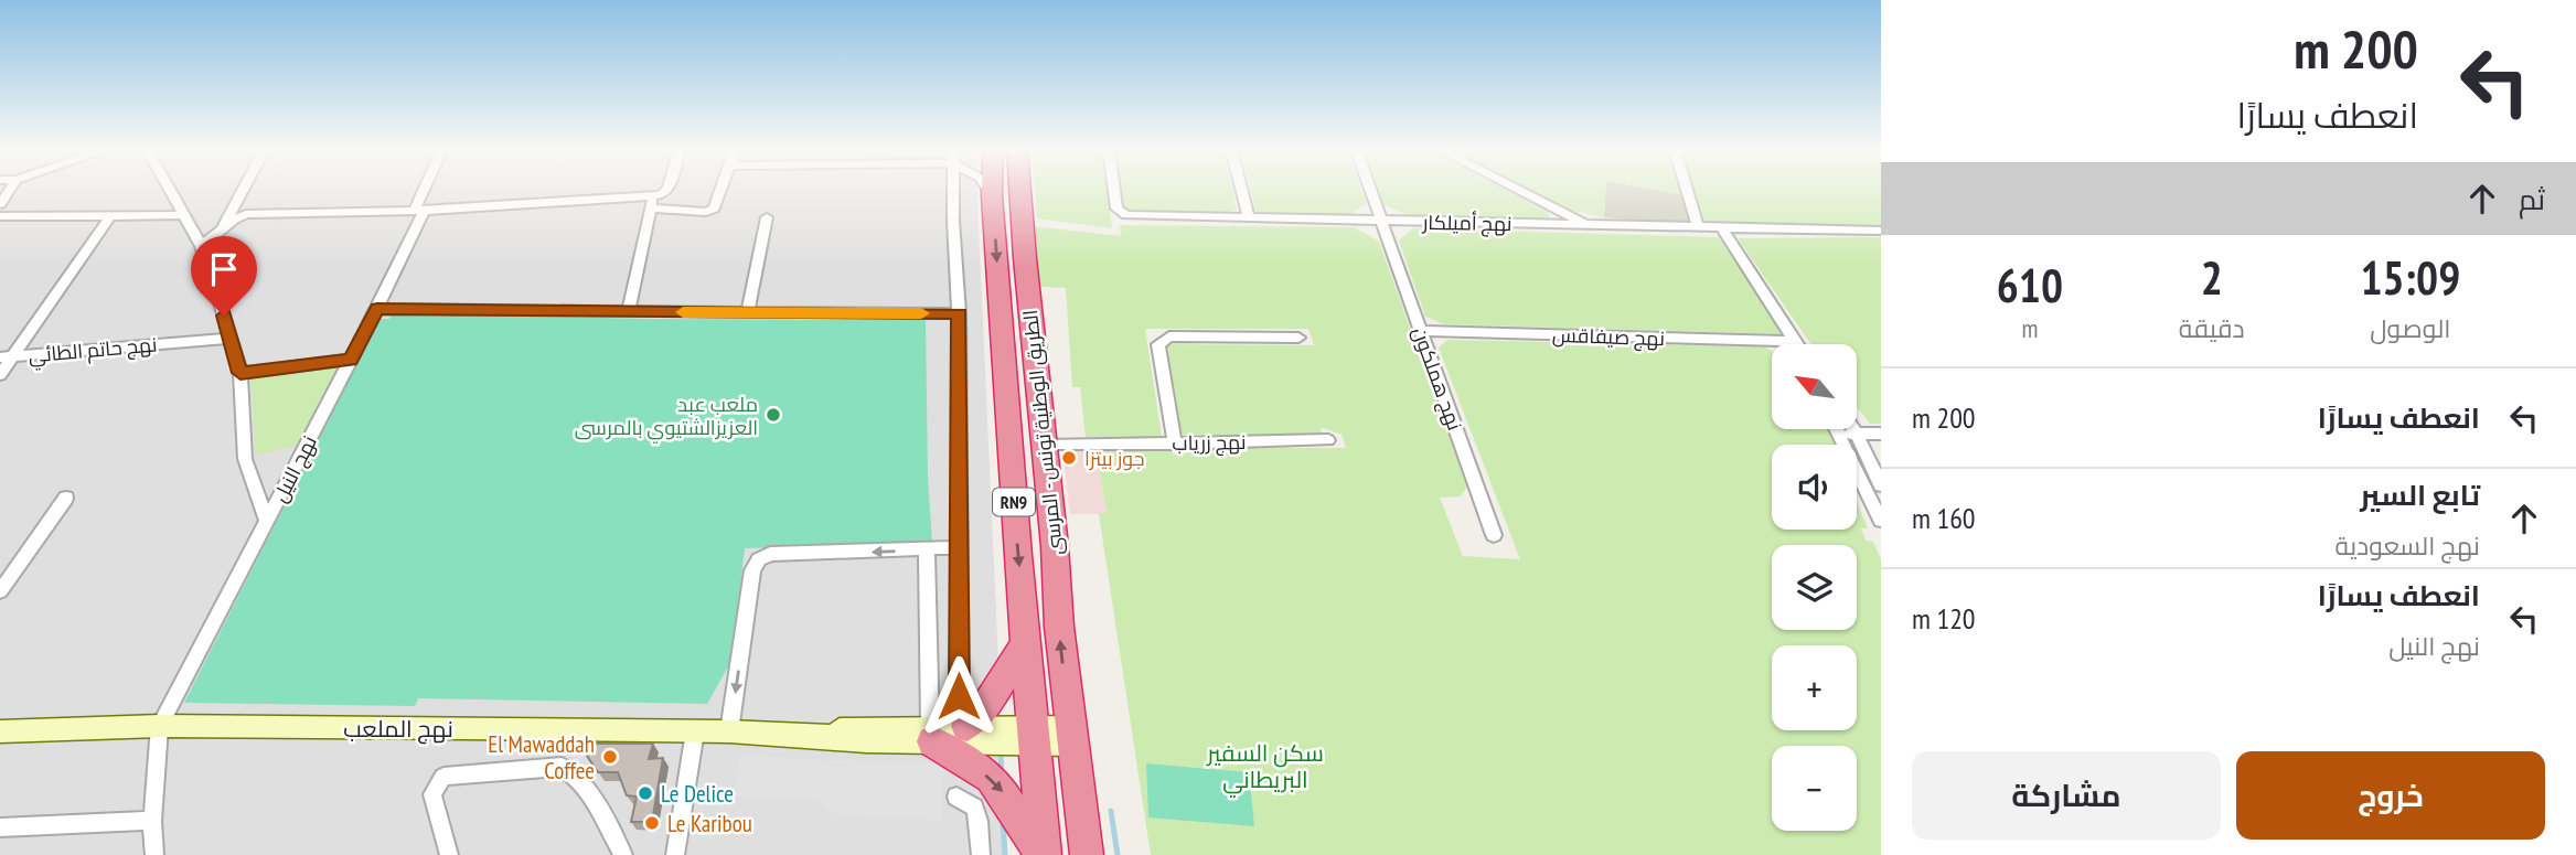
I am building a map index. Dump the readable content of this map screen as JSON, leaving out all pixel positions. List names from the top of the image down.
{
  "streets": {
    "highway": ["الطريق الوطنية تونس - المرسى", "RN9"],
    "street": [
      "نهج أميلكار",
      "نهج صيفاقس",
      "نهج حاتم الطائي",
      "نهج هملكون",
      "نهج زرياب",
      "نهج النيل",
      "نهج الملعب"
    ]
  },
  "crossings": [
    ["نهج أميلكار", "نهج هملكون"],
    ["نهج صيفاقس", "نهج هملكون"],
    ["الطريق الوطنية تونس - المرسى", "نهج زرياب"],
    ["الطريق الوطنية تونس - المرسى", "نهج الملعب"],
    ["نهج النيل", "نهج الملعب"]
  ],
  "parks": ["سكن السفير البريطاني"],
  "places": [
    "ملعب عبد العزيزالشتيوي بالمرسى",
    "جوز بيتزا",
    "El Mawaddah Coffee",
    "Le Delice",
    "Le Karibou"
  ],
  "north": "top left",
  "page": {
    "turn": ["200 m", "انعطف يسارًا"],
    "then": "ثم",
    "eta": [
      "15:09",
      "الوصول",
      "2",
      "دقيقة",
      "610",
      "m"
    ],
    "map_buttons": ["+", "−"],
    "list": [
      {
        "name": "انعطف يسارًا",
        "value": "200 m"
      },
      {
        "name": "تابع السير",
        "note": "نهج السعودية",
        "value": "160 m"
      },
      {
        "name": "انعطف يسارًا",
        "note": "نهج النيل",
        "value": "120 m"
      }
    ],
    "buttons": ["خروج", "مشاركة"]
  }
}
